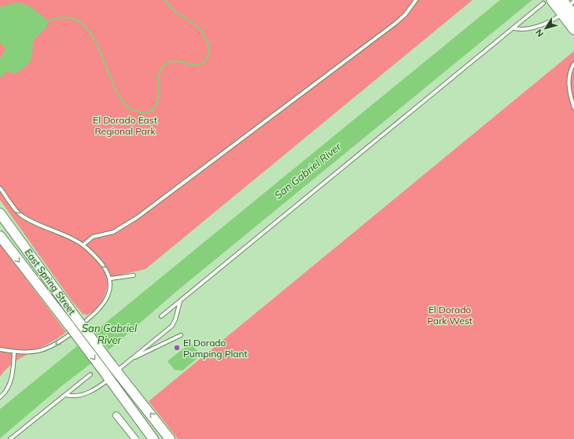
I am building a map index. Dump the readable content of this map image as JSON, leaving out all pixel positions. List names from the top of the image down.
{
  "streets": {
    "main road": ["East Spring Street"]
  },
  "water": ["San Gabriel River"],
  "parks": ["El Dorado East Regional Park", "El Dorado Park West"],
  "places": ["El Dorado Pumping Plant"],
  "north": "bottom left"
}
